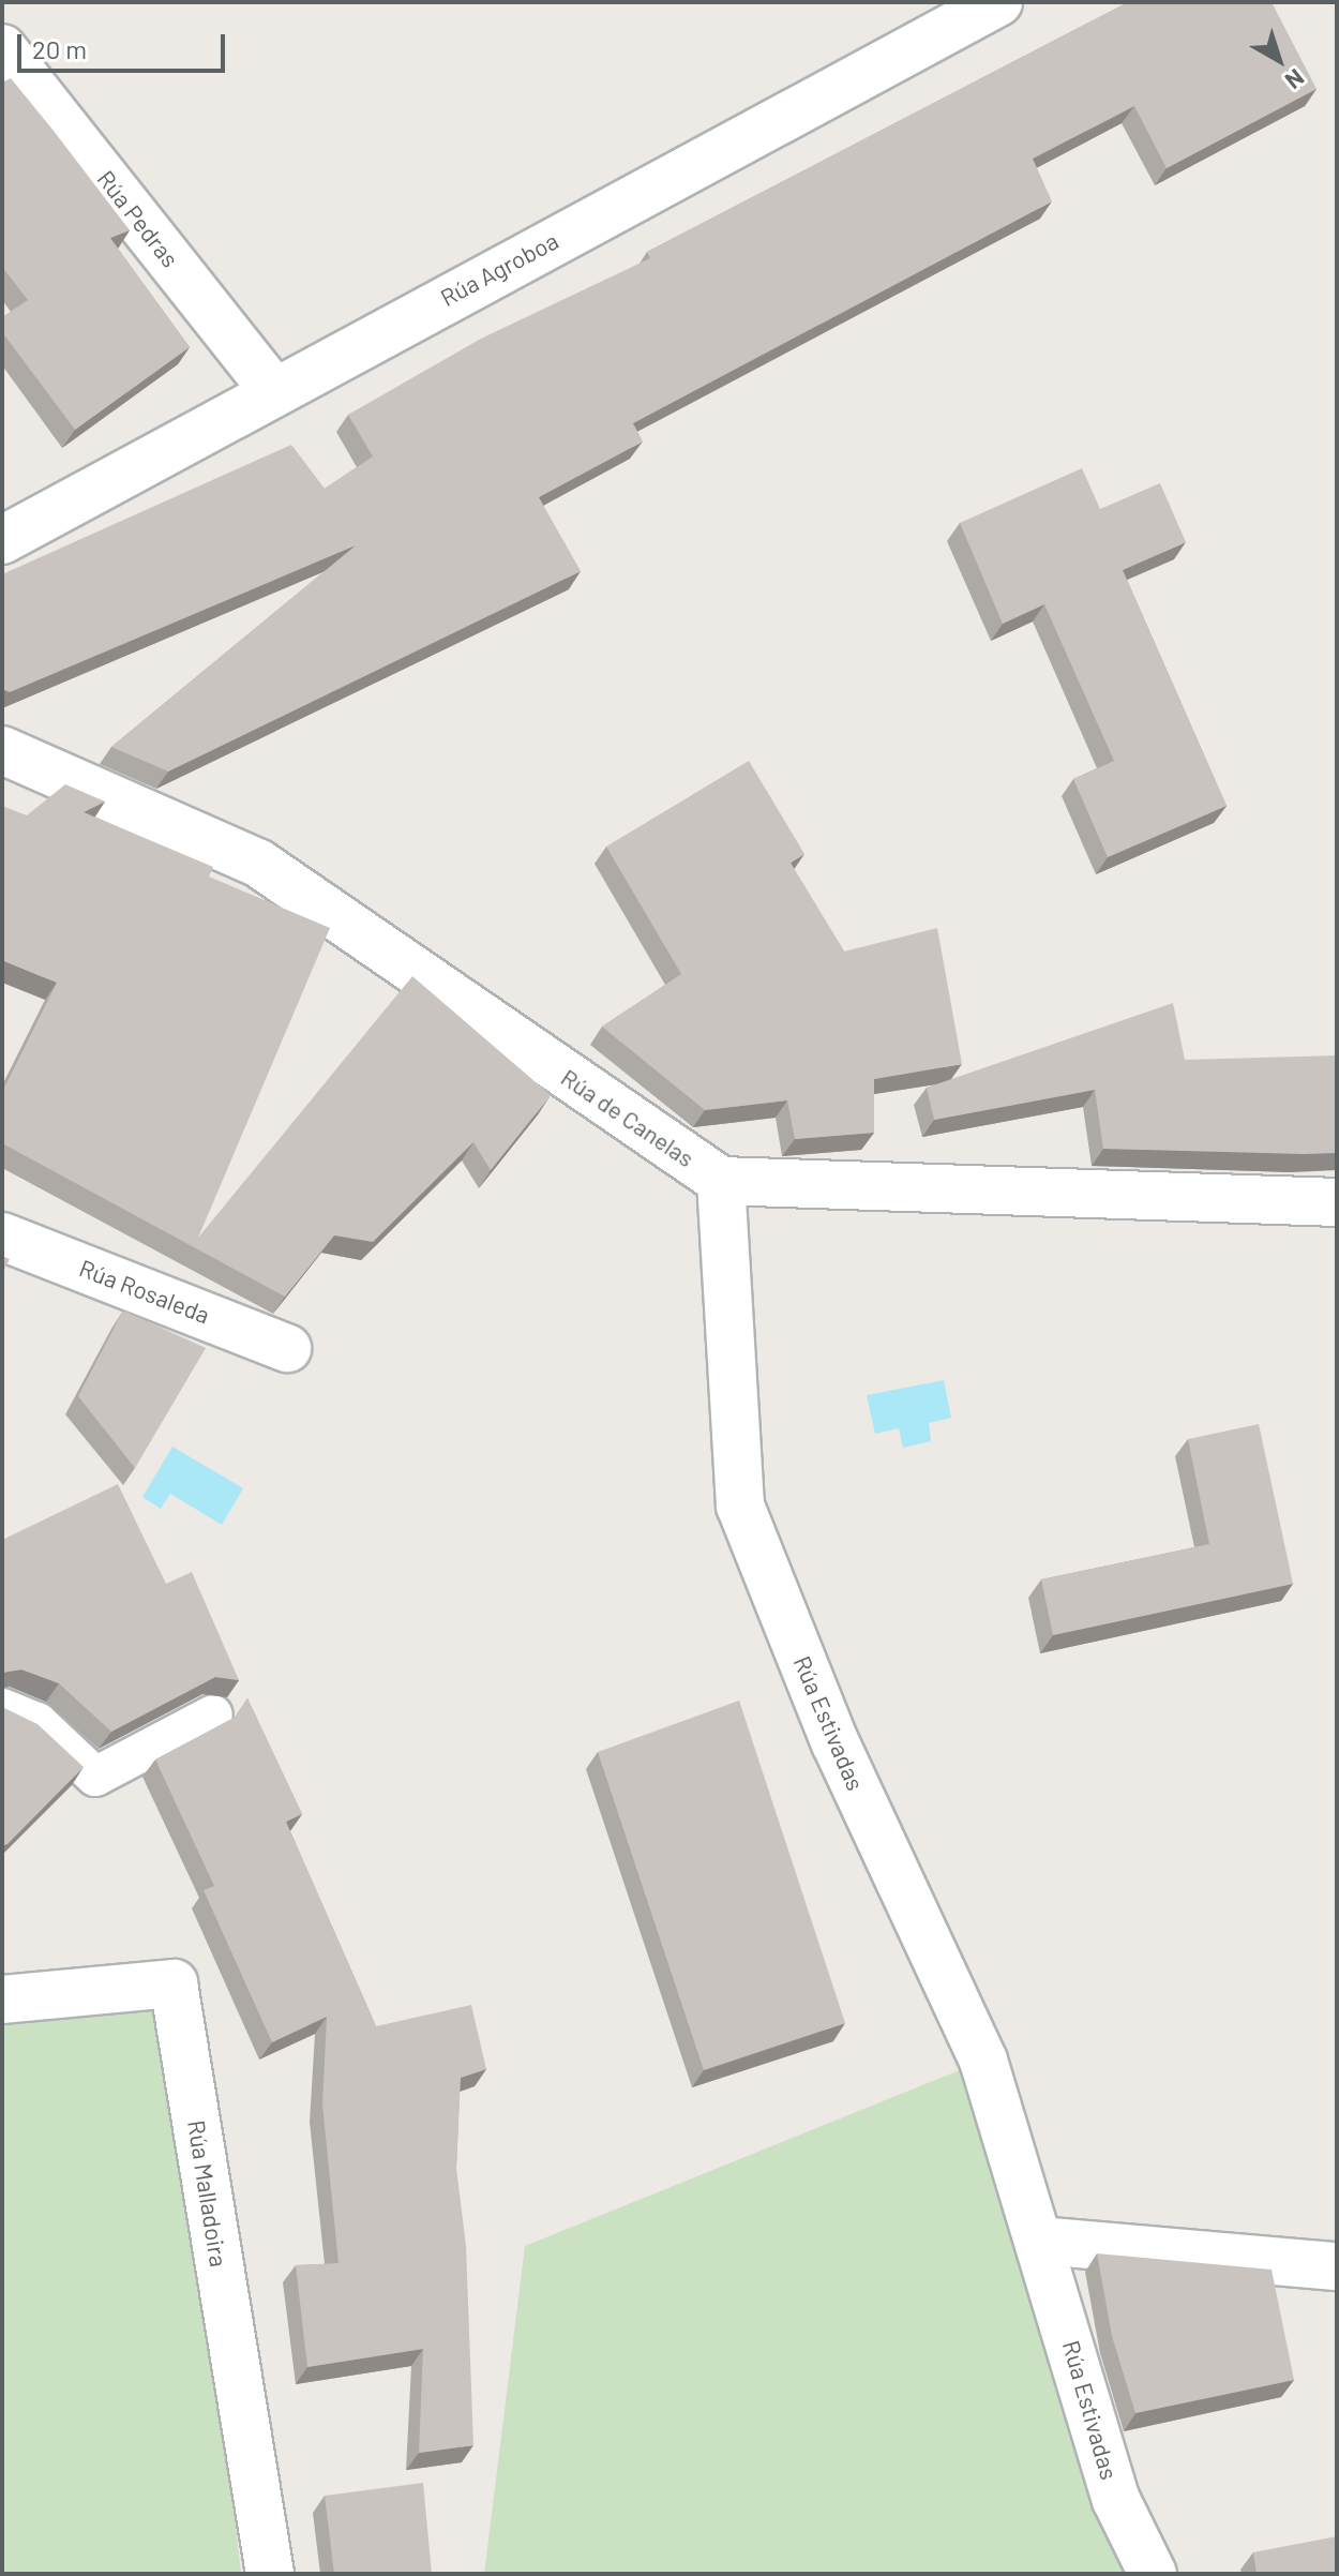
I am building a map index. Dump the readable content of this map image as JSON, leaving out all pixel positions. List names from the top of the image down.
{
  "streets": {
    "street": [
      "Rúa Pedras",
      "Rúa Agroboa",
      "Rúa de Canelas",
      "Rúa Rosaleda",
      "Rúa Estivadas",
      "Rúa Malladoira"
    ]
  },
  "crossings": [
    ["Rúa Pedras", "Rúa Agroboa"],
    ["Rúa de Canelas", "Rúa Estivadas"]
  ],
  "scale_bar": "20 m",
  "north": "bottom right"
}
